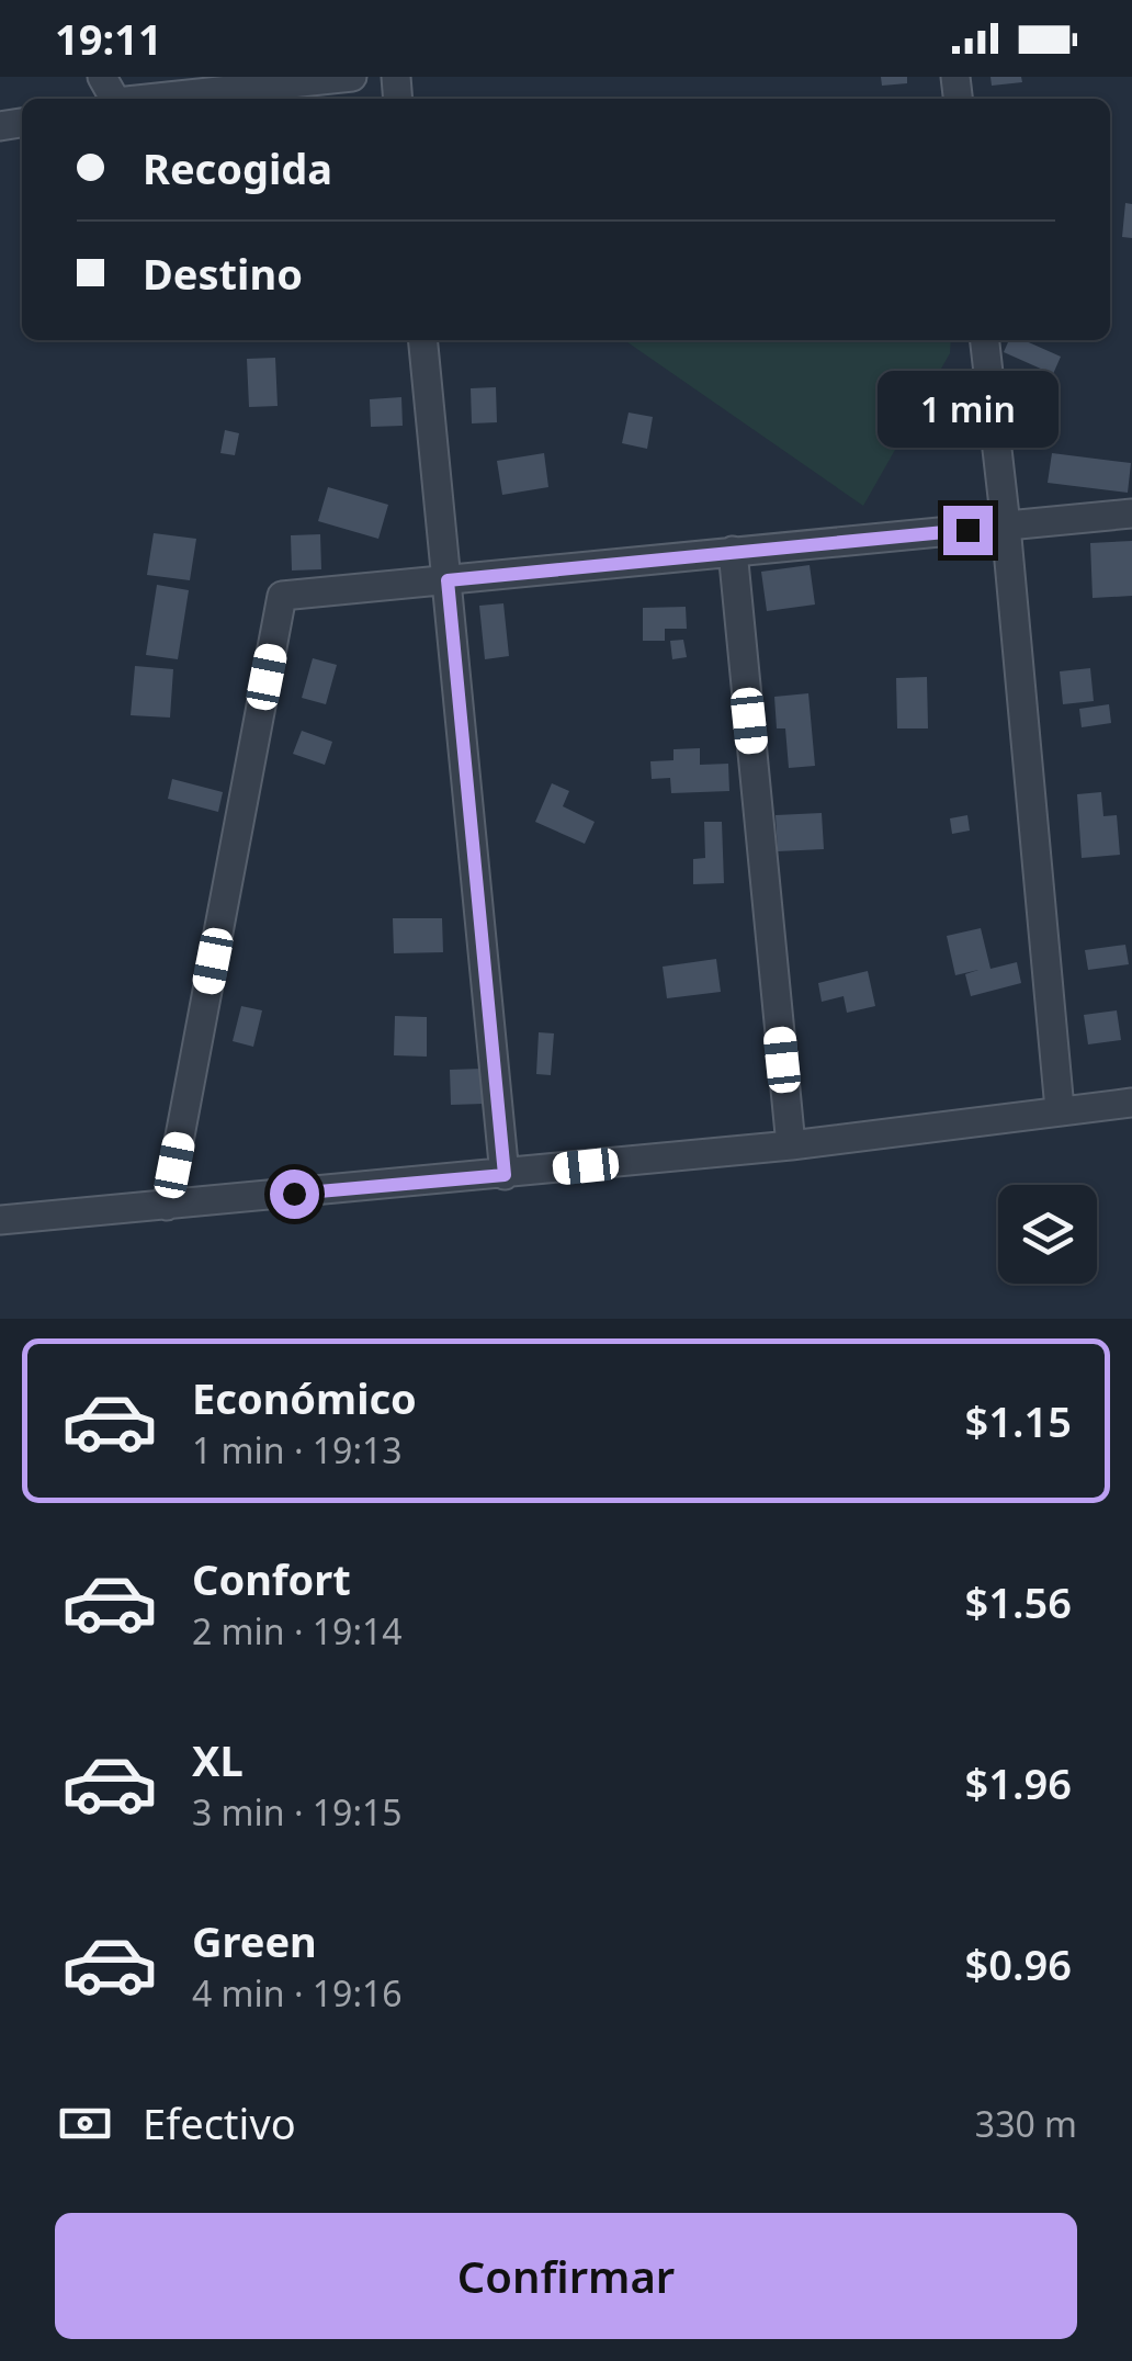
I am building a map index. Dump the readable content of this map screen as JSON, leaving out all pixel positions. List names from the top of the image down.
{
  "page": {
    "status": "19:11",
    "banner": ["Recogida", "Destino"],
    "bubble": "1 min",
    "list": [
      {
        "name": "Económico",
        "note": "1 min · 19:13",
        "value": "$1.15"
      },
      {
        "name": "Confort",
        "note": "2 min · 19:14",
        "value": "$1.56"
      },
      {
        "name": "XL",
        "note": "3 min · 19:15",
        "value": "$1.96"
      },
      {
        "name": "Green",
        "note": "4 min · 19:16",
        "value": "$0.96"
      }
    ],
    "pay": ["Efectivo", "330 m"],
    "buttons": "Confirmar"
  }
}
